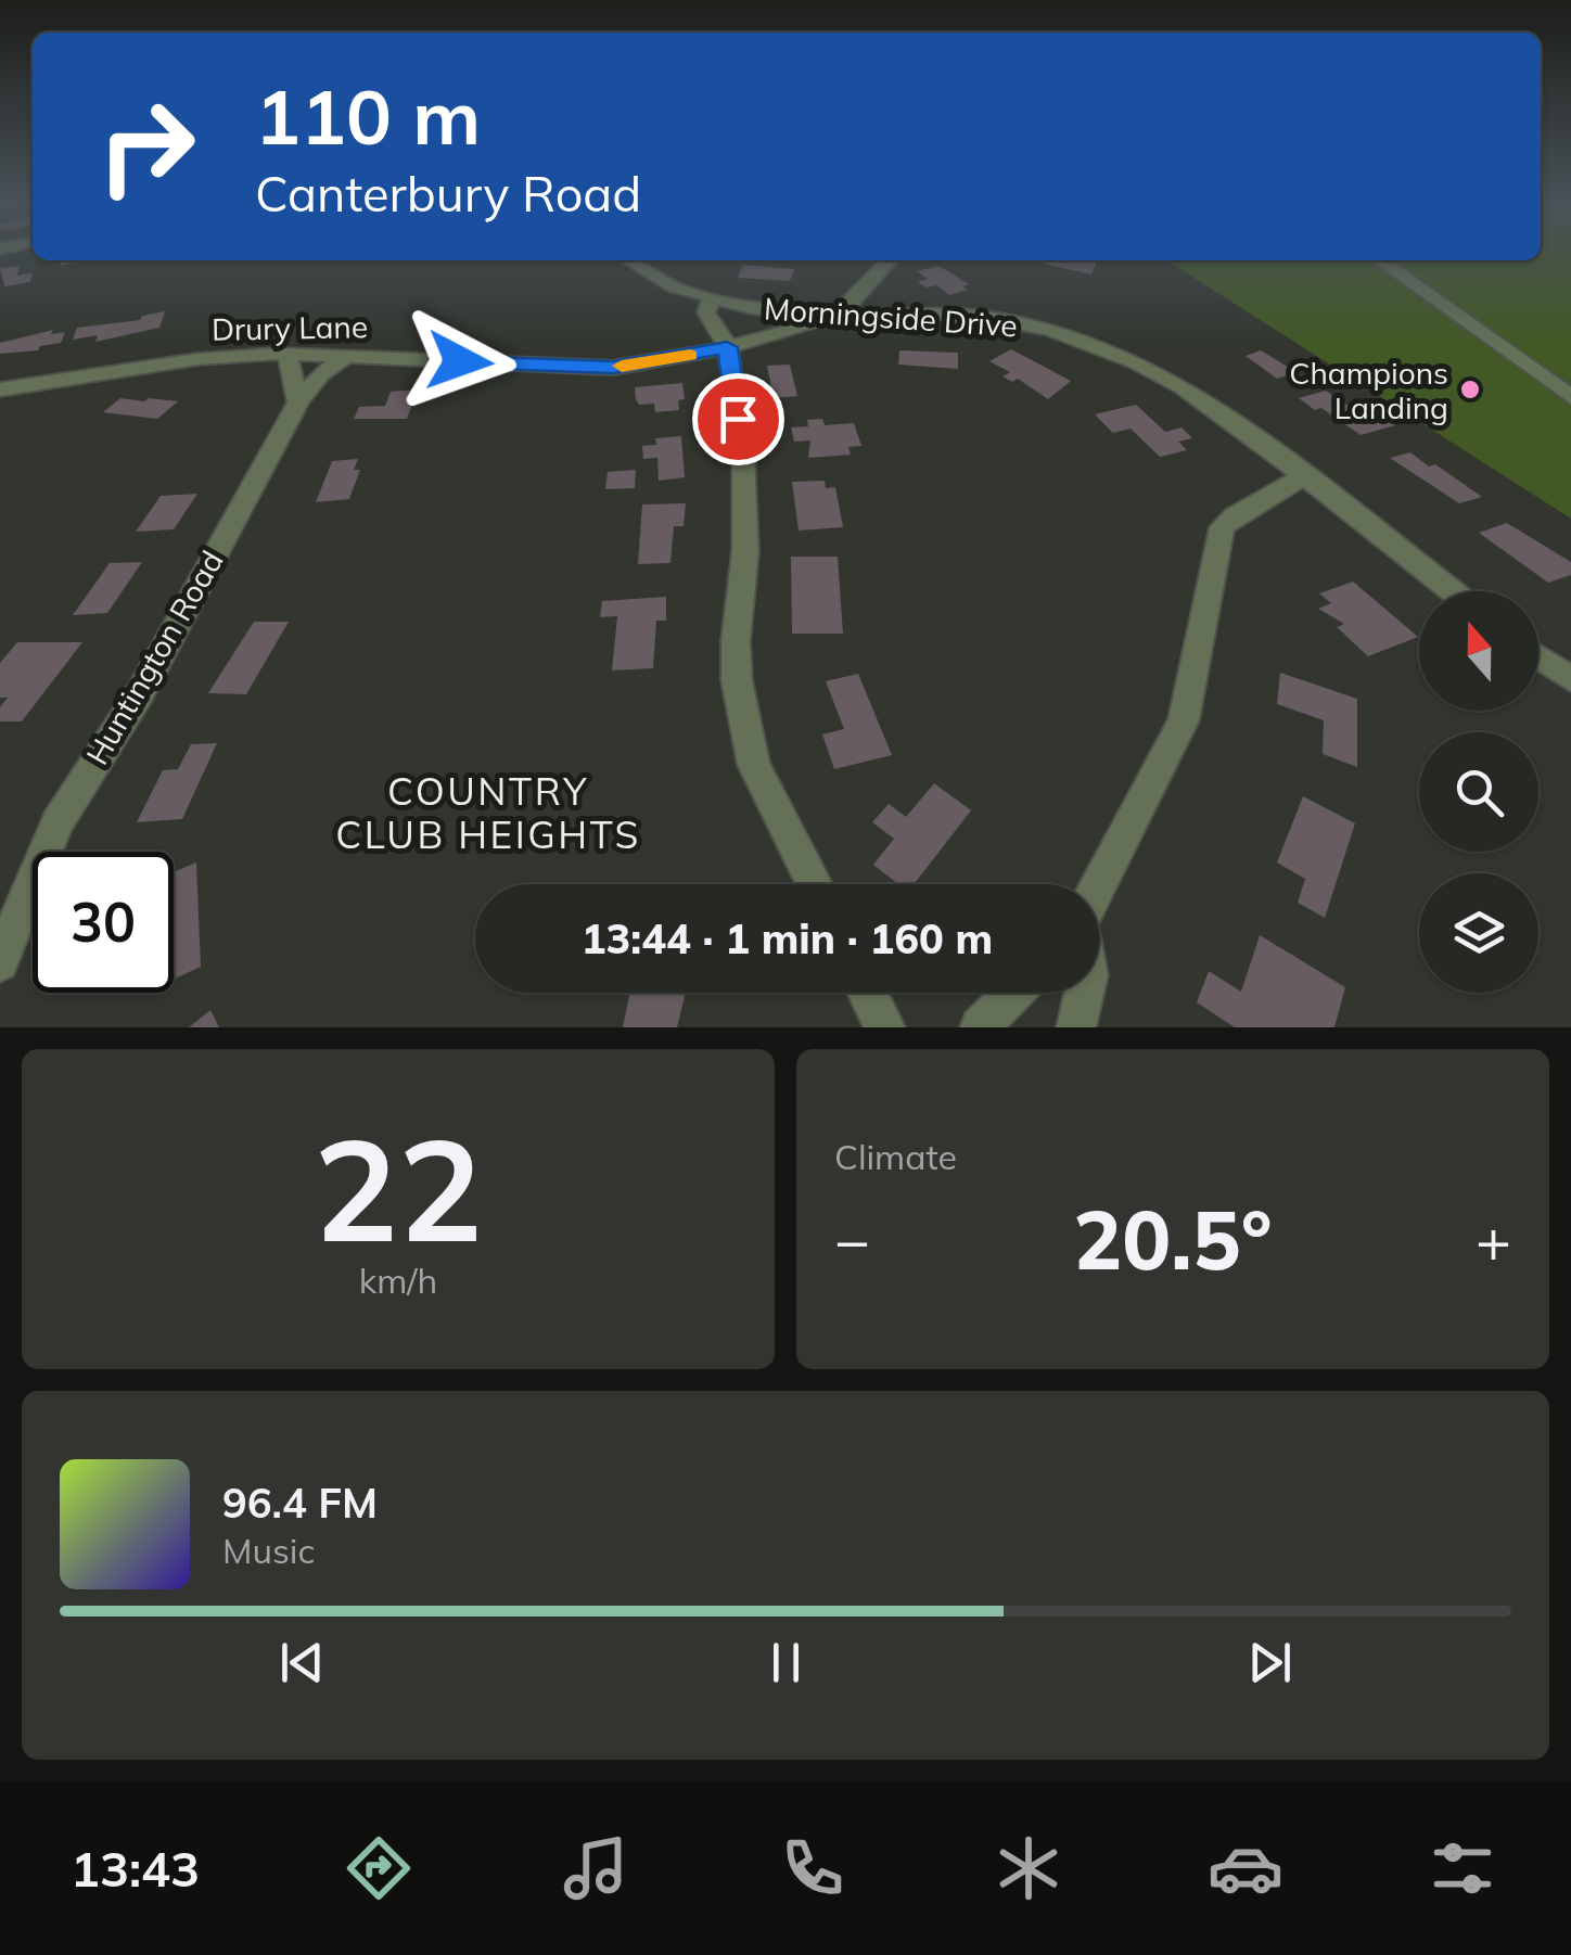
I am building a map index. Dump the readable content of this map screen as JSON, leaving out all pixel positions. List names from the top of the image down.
{
  "streets": {
    "street": ["Morningside Drive", "Drury Lane", "Huntington Road"]
  },
  "crossings": [
    ["Morningside Drive", "Drury Lane"],
    ["Drury Lane", "Huntington Road"]
  ],
  "districts": ["COUNTRY CLUB HEIGHTS"],
  "places": ["Champions Landing"],
  "north": "top",
  "page": {
    "turn": ["110 m", "Canterbury Road"],
    "limit": "30",
    "trip": "13:44 · 1 min · 160 m",
    "tile": [
      ["22", "km/h"],
      "Climate"
    ],
    "heat": ["−", "20.5°", "+"],
    "song": ["96.4 FM", "Music"],
    "tabs": "13:43"
  }
}
